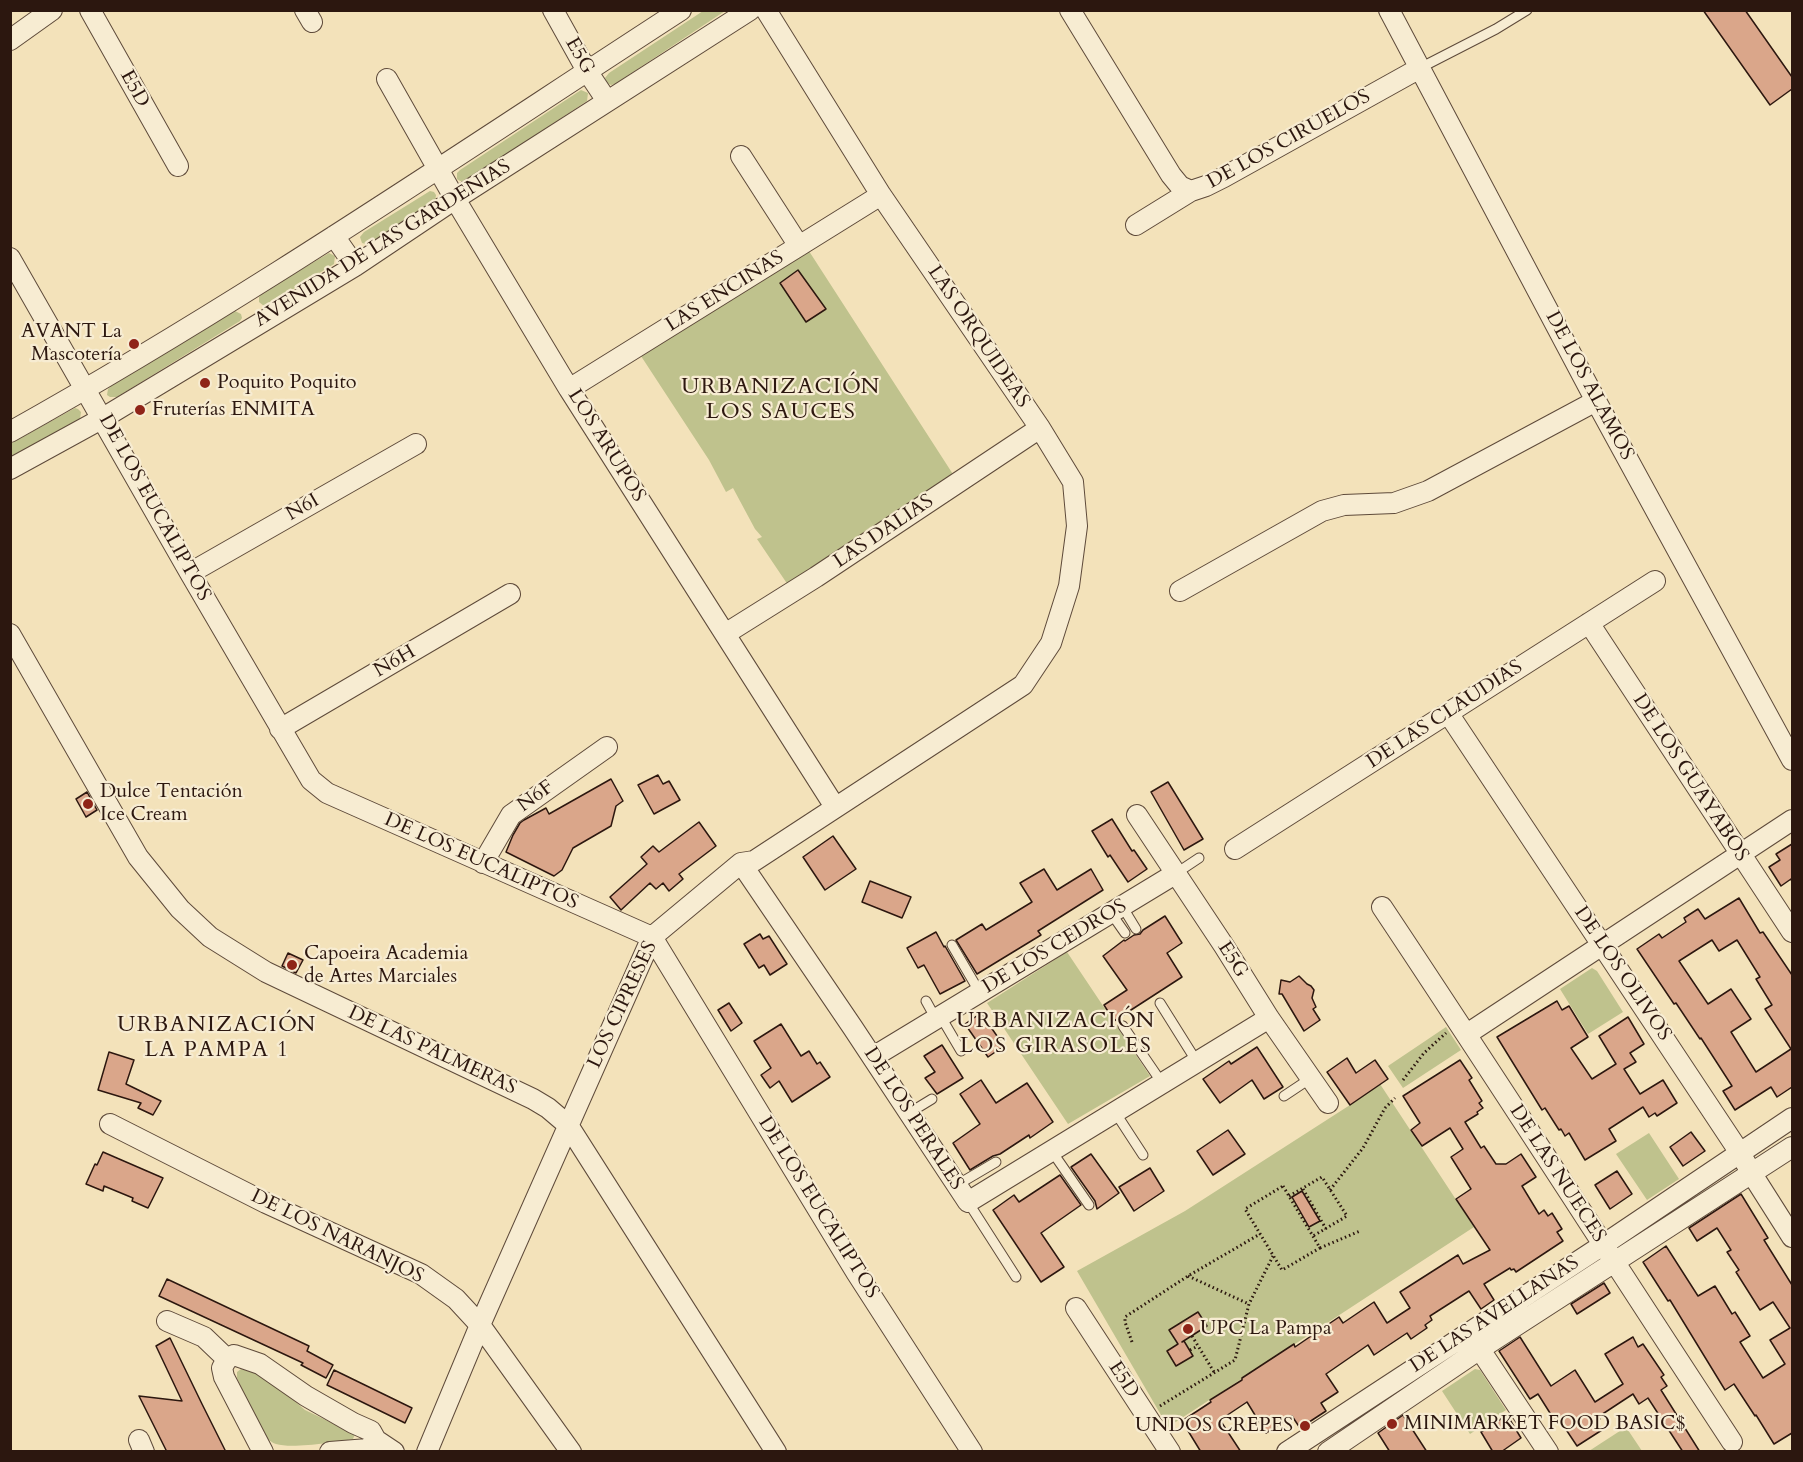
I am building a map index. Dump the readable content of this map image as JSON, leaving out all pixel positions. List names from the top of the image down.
{
  "streets": {
    "street": [
      "E5G",
      "E5D",
      "DE LOS CIRUELOS",
      "AVENIDA DE LAS GARDENIAS",
      "LAS ENCINAS",
      "LAS ORQUIDEAS",
      "DE LOS ALAMOS",
      "LOS ARUPOS",
      "DE LOS EUCALIPTOS",
      "N6I",
      "LAS DALIAS",
      "N6H",
      "DE LAS CLAUDIAS",
      "DE LOS GUAYABOS",
      "N6F",
      "DE LOS CEDROS",
      "DE LOS OLIVOS",
      "LOS CIPRESES",
      "DE LAS PALMERAS",
      "DE LOS PERALES",
      "DE LAS NUECES",
      "DE LOS NARANJOS",
      "DE LAS AVELLANAS"
    ]
  },
  "crossings": [
    ["E5G", "AVENIDA DE LAS GARDENIAS"],
    ["E5G", "DE LOS CEDROS"],
    ["E5G", "DE LOS PERALES"],
    ["DE LOS CIRUELOS", "DE LOS ALAMOS"],
    ["AVENIDA DE LAS GARDENIAS", "LOS ARUPOS"],
    ["AVENIDA DE LAS GARDENIAS", "DE LOS EUCALIPTOS"],
    ["LAS ENCINAS", "LAS ORQUIDEAS"],
    ["LAS ENCINAS", "LOS ARUPOS"],
    ["LAS ORQUIDEAS", "LAS DALIAS"],
    ["LAS ORQUIDEAS", "LOS CIPRESES"],
    ["LOS ARUPOS", "LAS DALIAS"],
    ["LOS ARUPOS", "LOS CIPRESES"],
    ["DE LOS EUCALIPTOS", "N6I"],
    ["DE LOS EUCALIPTOS", "N6H"],
    ["DE LOS EUCALIPTOS", "N6F"],
    ["DE LOS EUCALIPTOS", "LOS CIPRESES"],
    ["DE LAS CLAUDIAS", "DE LOS GUAYABOS"],
    ["DE LAS CLAUDIAS", "DE LOS OLIVOS"],
    ["DE LOS CEDROS", "DE LOS PERALES"],
    ["DE LOS OLIVOS", "DE LAS AVELLANAS"],
    ["LOS CIPRESES", "DE LAS PALMERAS"],
    ["LOS CIPRESES", "DE LOS PERALES"],
    ["LOS CIPRESES", "DE LOS NARANJOS"],
    ["DE LAS NUECES", "DE LAS AVELLANAS"]
  ],
  "districts": ["URBANIZACIÓN LOS SAUCES", "URBANIZACIÓN LOS GIRASOLES", "URBANIZACIÓN LA PAMPA 1"],
  "places": [
    "AVANT La Mascotería",
    "Poquito Poquito",
    "Fruterías ENMITA",
    "Dulce Tentación Ice Cream",
    "Capoeira Academia de Artes Marciales",
    "UPC La Pampa",
    "MINIMARKET FOOD BASIC$",
    "UNDOS CREPES"
  ]
}
